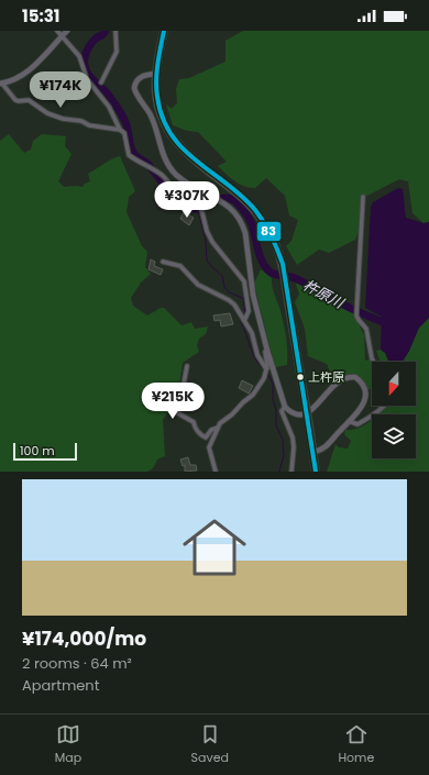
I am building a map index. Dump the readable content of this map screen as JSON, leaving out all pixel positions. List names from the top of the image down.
{
  "water": ["杵原川"],
  "places": ["上杵原"],
  "lines": ["transit line 83"],
  "scale_bar": "100 m",
  "north": "bottom",
  "page": {
    "status": "15:31",
    "price": ["¥174K", "¥307K", "¥215K"],
    "scale": "100 m",
    "list": [
      {
        "name": "¥174,000/mo",
        "note": "2 rooms · 64 m² · Apartment"
      }
    ],
    "tabs": ["Map", "Saved", "Home"]
  }
}
